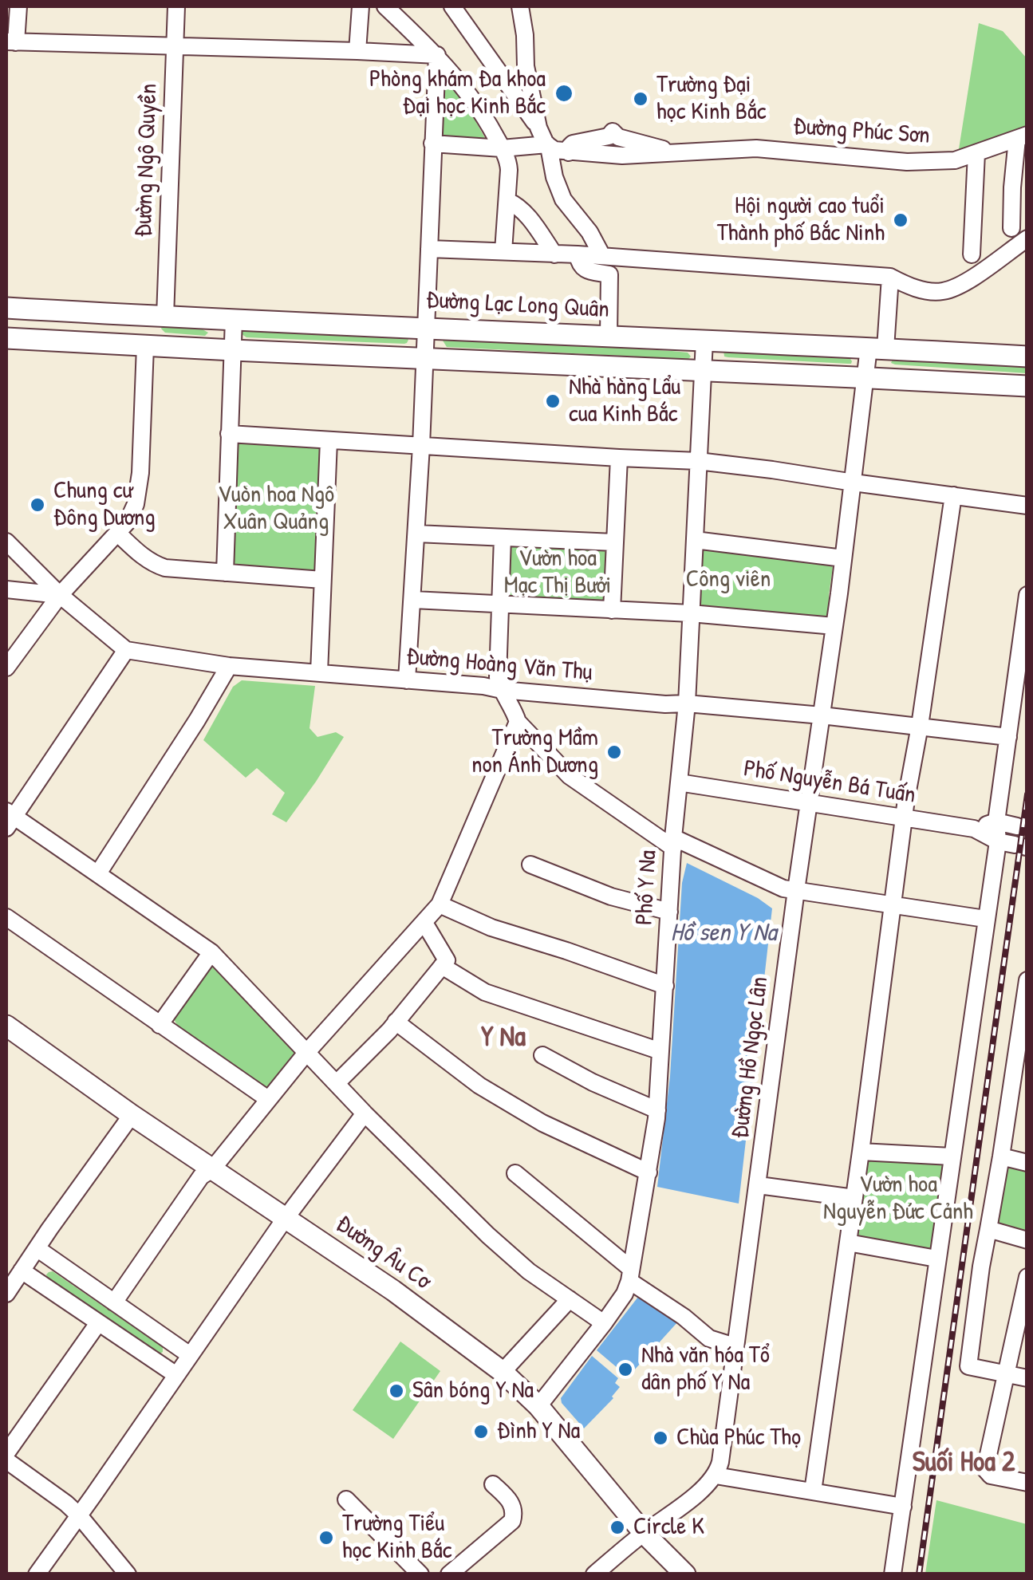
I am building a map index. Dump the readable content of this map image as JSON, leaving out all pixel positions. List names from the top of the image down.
{
  "streets": {
    "main road": ["Đường Lạc Long Quân", "Đường Âu Cơ"],
    "street": [
      "Đường Phúc Sơn",
      "Đường Ngô Quyền",
      "Đường Hoàng Văn Thụ",
      "Phố Nguyễn Bá Tuấn",
      "Phố Y Na",
      "Đường Hồ Ngọc Lân"
    ]
  },
  "crossings": [
    ["Đường Ngô Quyền", "Đường Lạc Long Quân"],
    ["Đường Lạc Long Quân", "Phố Y Na"],
    ["Đường Lạc Long Quân", "Đường Hồ Ngọc Lân"],
    ["Đường Hoàng Văn Thụ", "Phố Y Na"],
    ["Đường Hoàng Văn Thụ", "Đường Hồ Ngọc Lân"],
    ["Phố Nguyễn Bá Tuấn", "Phố Y Na"],
    ["Phố Nguyễn Bá Tuấn", "Đường Hồ Ngọc Lân"],
    ["Phố Y Na", "Đường Âu Cơ"]
  ],
  "districts": ["Y Na", "Suối Hoa 2"],
  "water": ["Hồ sen Y Na"],
  "parks": [
    "Vuòn hoa Ngô Xuân Quảng",
    "Vườn hoa Mạc Thị Bưởi",
    "Công viên",
    "Vườn hoa Nguyễn Đức Cảnh"
  ],
  "places": [
    "Phòng khám Đa khoa Đại học Kinh Bắc",
    "Trường Đại học Kinh Bắc",
    "Hội người cao tuổi Thành phố Bắc Ninh",
    "Nhà hàng Lẩu cua Kinh Bắc",
    "Chung cư Đông Dương",
    "Trường Mầm non Ánh Dương",
    "Nhà văn hóa Tổ dân phố Y Na",
    "Sân bóng Y Na",
    "Đình Y Na",
    "Chùa Phúc Thọ",
    "Circle K",
    "Trường Tiểu học Kinh Bắc"
  ]
}
